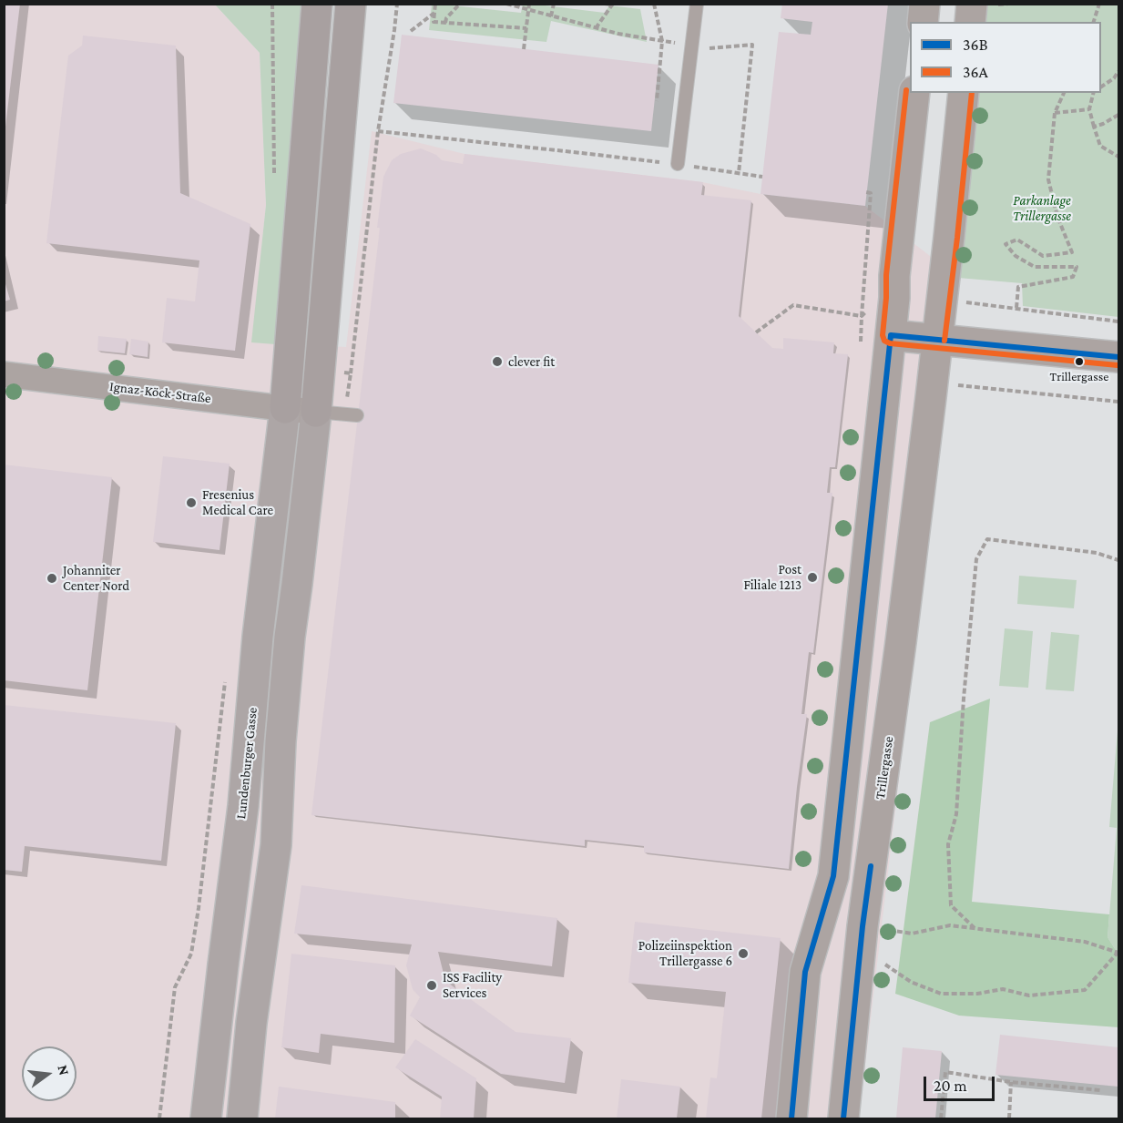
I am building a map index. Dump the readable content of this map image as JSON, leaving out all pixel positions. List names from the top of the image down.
{
  "streets": {
    "main road": ["Lundenburger Gasse"],
    "street": ["Ignaz-Köck-Straße", "Trillergasse"]
  },
  "crossings": [
    ["Ignaz-Köck-Straße", "Lundenburger Gasse"]
  ],
  "parks": ["Parkanlage Trillergasse"],
  "places": [
    "clever fit",
    "Trillergasse",
    "Fresenius Medical Care",
    "Post Filiale 1213",
    "Johanniter Center Nord",
    "Polizeiinspektion Trillergasse 6",
    "ISS Facility Services"
  ],
  "lines": ["transit line 36A", "transit line 36B"],
  "legend": ["36B", "36A"],
  "scale_bar": "20 m",
  "north": "right"
}
